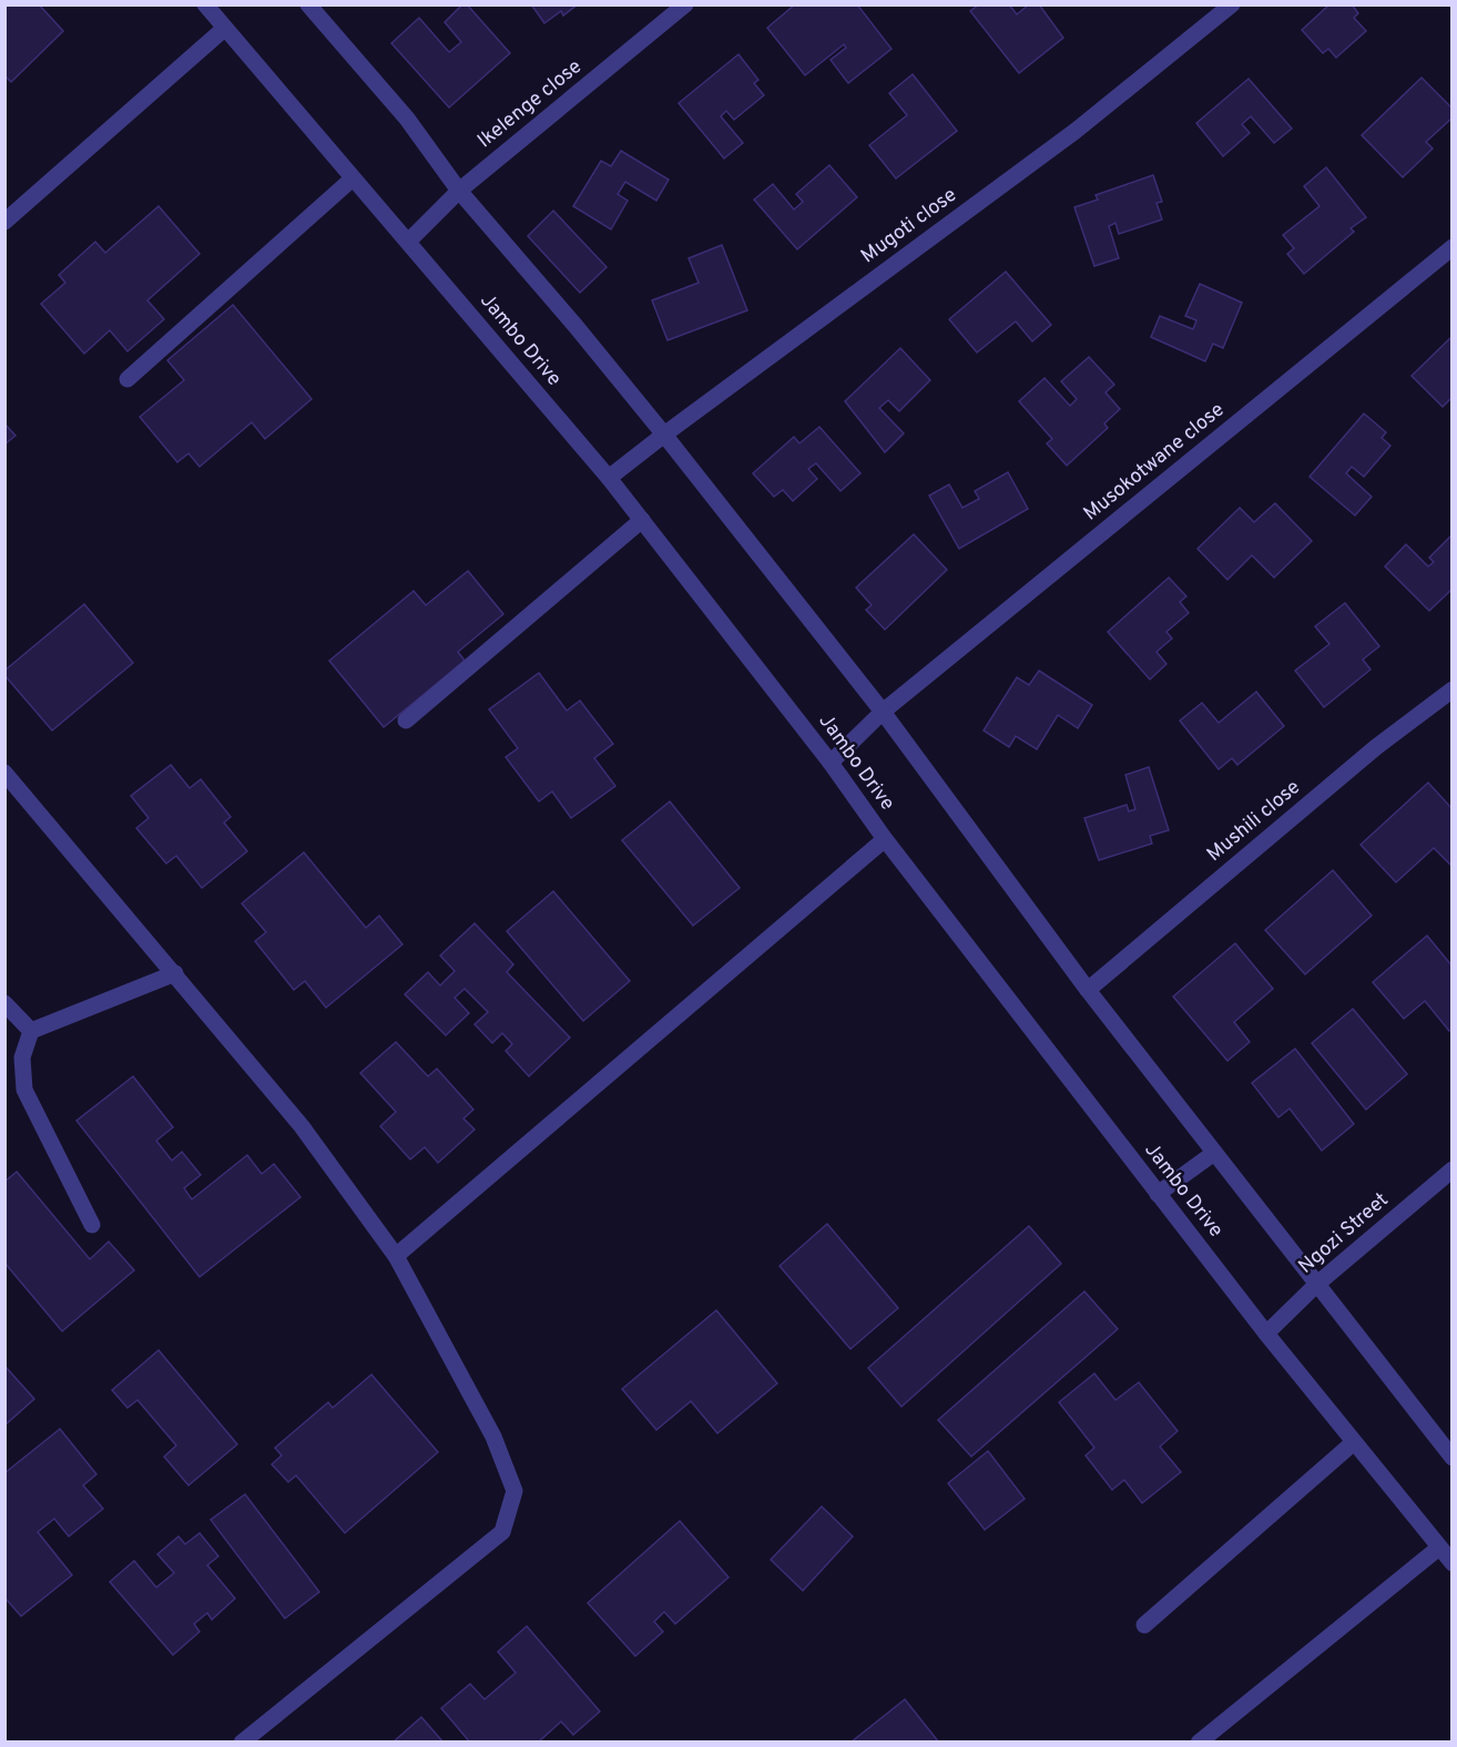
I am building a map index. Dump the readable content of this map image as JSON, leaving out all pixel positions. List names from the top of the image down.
{
  "streets": {
    "street": [
      "Ikelenge close",
      "Mugoti close",
      "Jambo Drive",
      "Musokotwane close",
      "Mushili close",
      "Ngozi Street"
    ]
  },
  "crossings": [
    ["Ikelenge close", "Jambo Drive"],
    ["Mugoti close", "Jambo Drive"],
    ["Jambo Drive", "Musokotwane close"],
    ["Jambo Drive", "Ngozi Street"]
  ]
}
